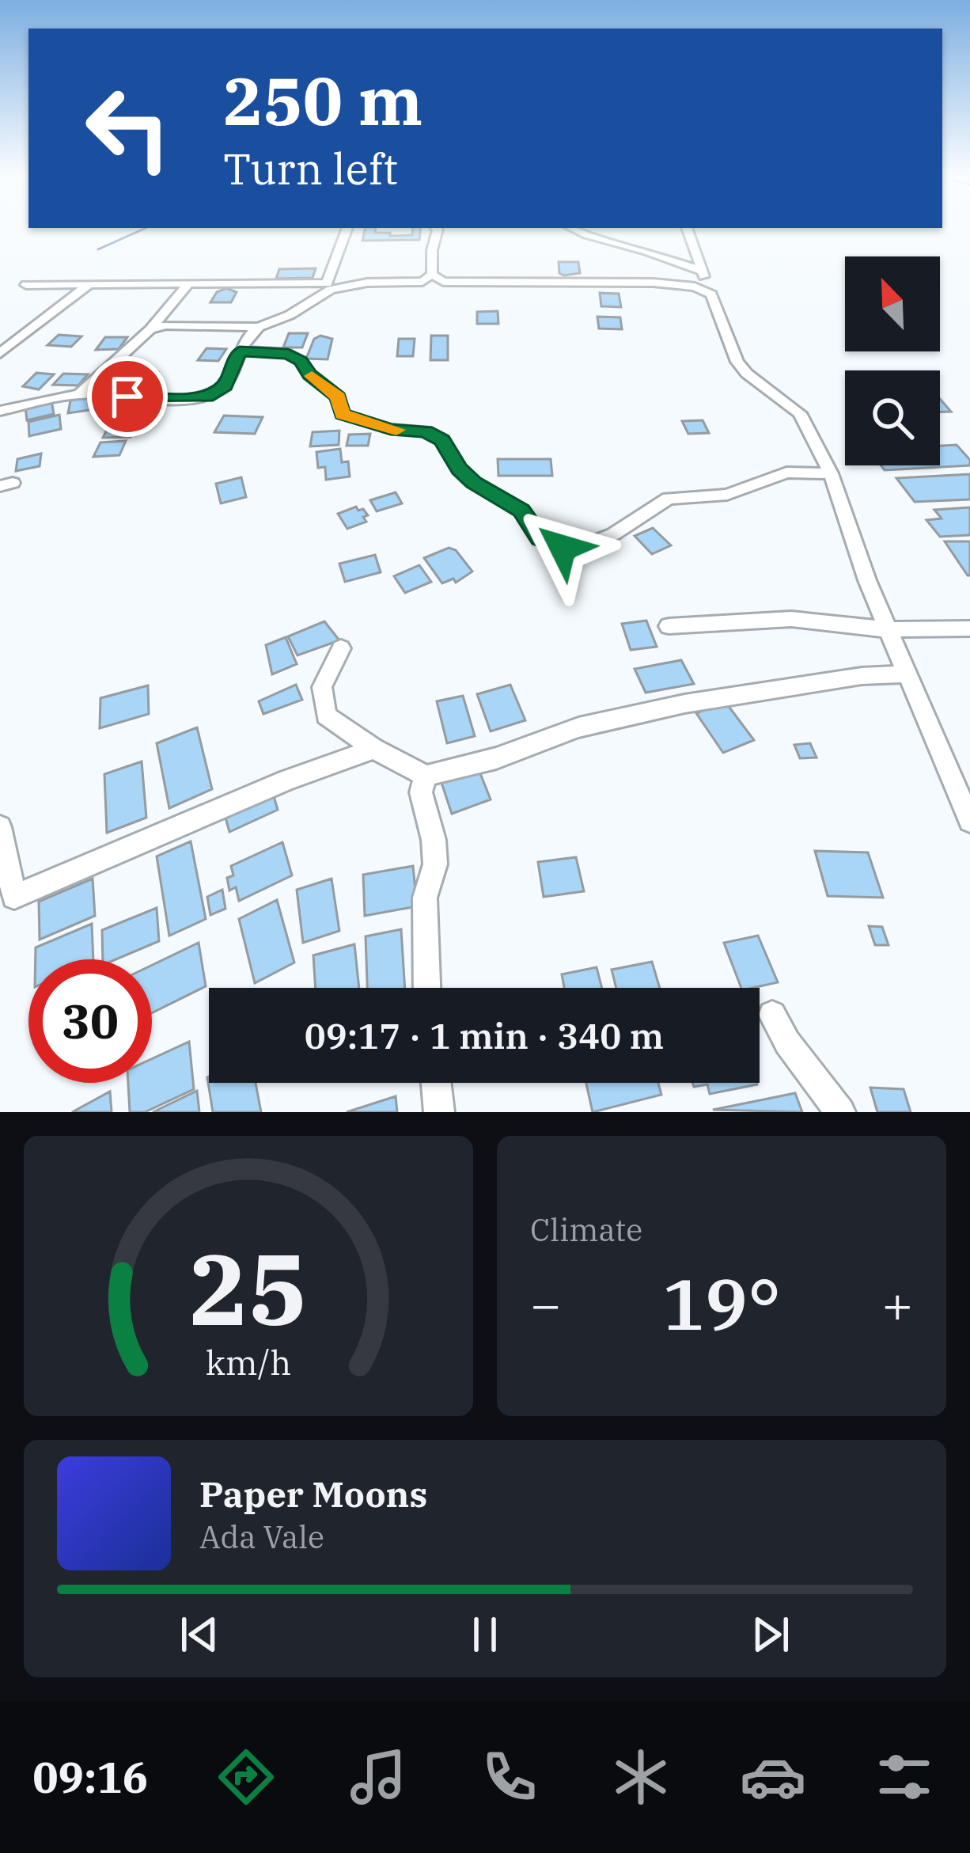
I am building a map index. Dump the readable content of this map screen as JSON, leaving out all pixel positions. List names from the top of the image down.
{
  "north": "top left",
  "page": {
    "turn": ["250 m", "Turn left"],
    "limit": "30",
    "trip": "09:17 · 1 min · 340 m",
    "tile": "Climate",
    "heat": ["−", "19°", "+"],
    "song": ["Paper Moons", "Ada Vale"],
    "tabs": "09:16",
    "gauge": ["25", "km/h"]
  }
}
